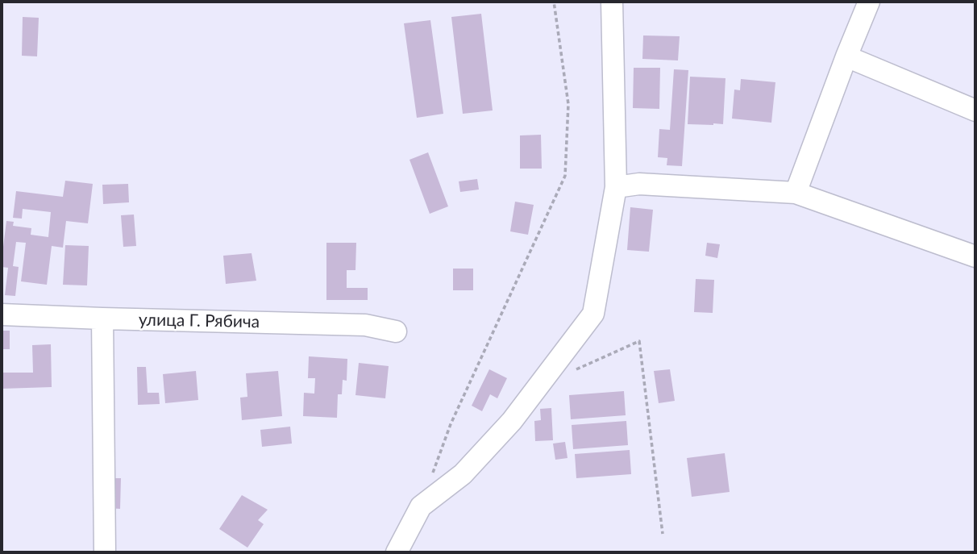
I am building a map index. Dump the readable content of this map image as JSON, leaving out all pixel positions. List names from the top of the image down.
{
  "streets": {
    "street": ["улица Г. Рябича"]
  }
}
